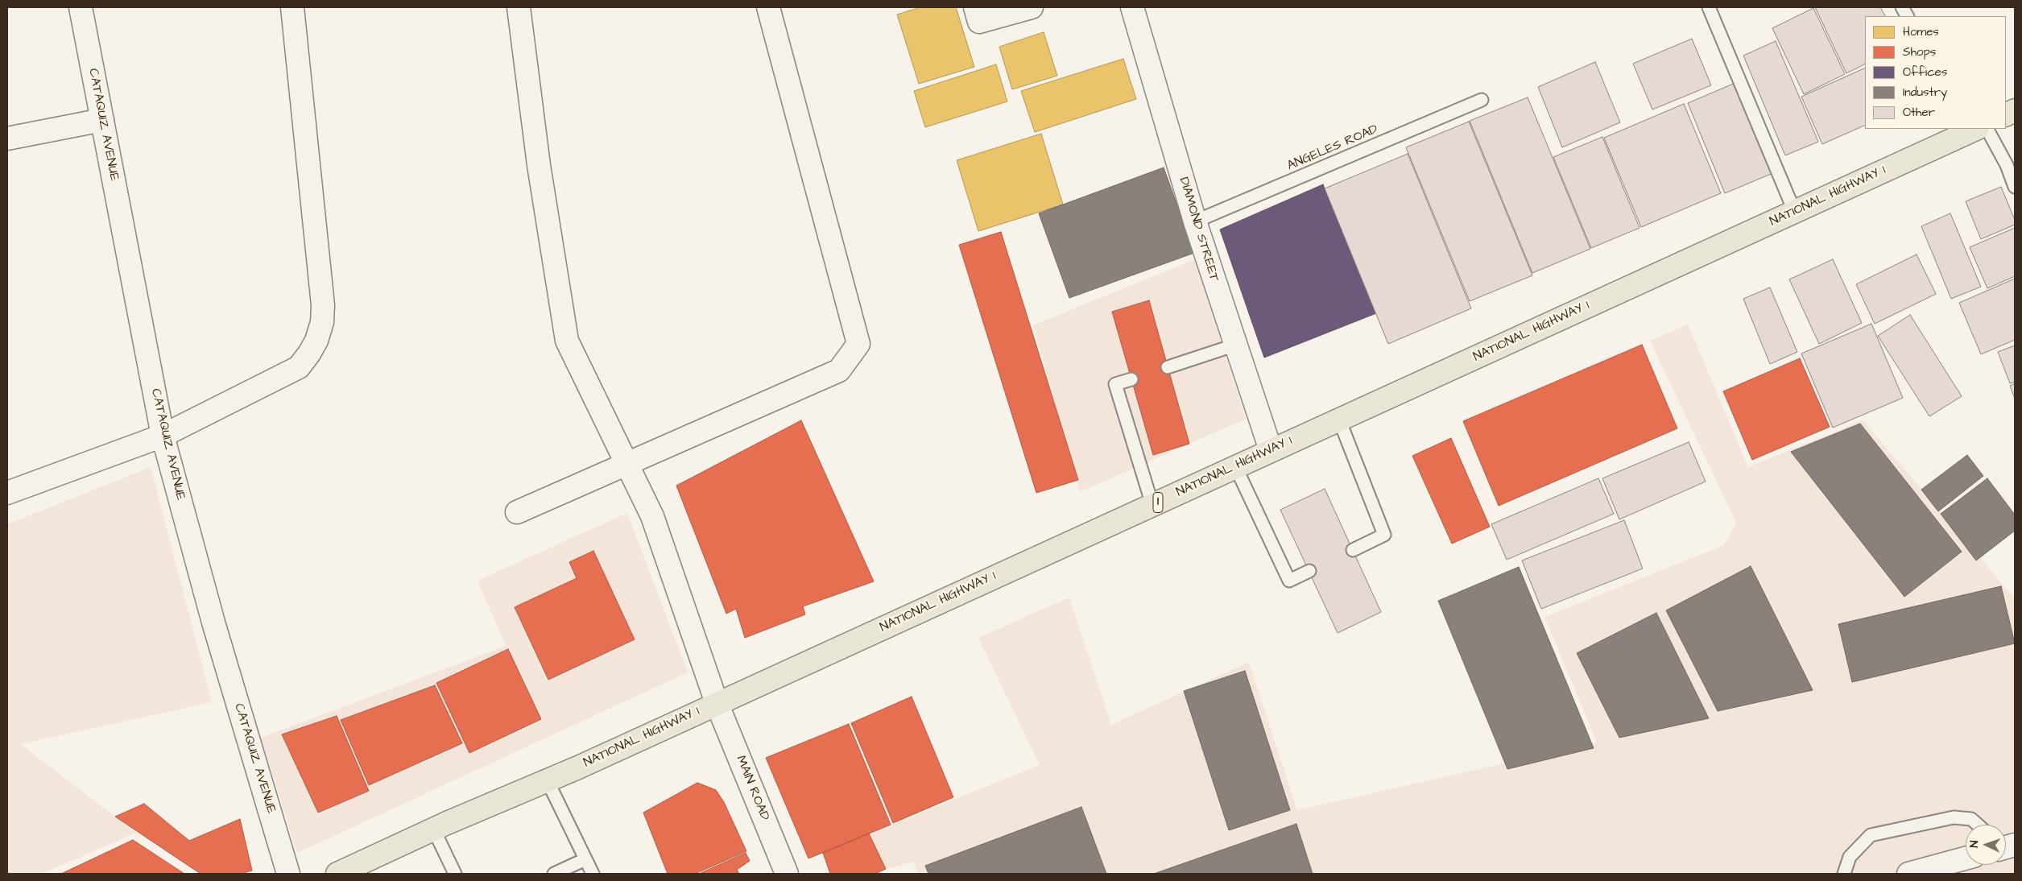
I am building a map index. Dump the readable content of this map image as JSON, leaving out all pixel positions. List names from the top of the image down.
{
  "streets": {
    "highway": ["NATIONAL HIGHWAY 1", "1"],
    "street": ["CATAQUIZ AVENUE", "DIAMOND STREET", "MAIN ROAD"],
    "lane": ["ANGELES ROAD"]
  },
  "crossings": [
    ["ANGELES ROAD", "DIAMOND STREET"],
    ["NATIONAL HIGHWAY 1", "DIAMOND STREET"],
    ["NATIONAL HIGHWAY 1", "MAIN ROAD"]
  ],
  "legend": [
    "Homes",
    "Shops",
    "Offices",
    "Industry",
    "Other"
  ],
  "north": "left"
}
